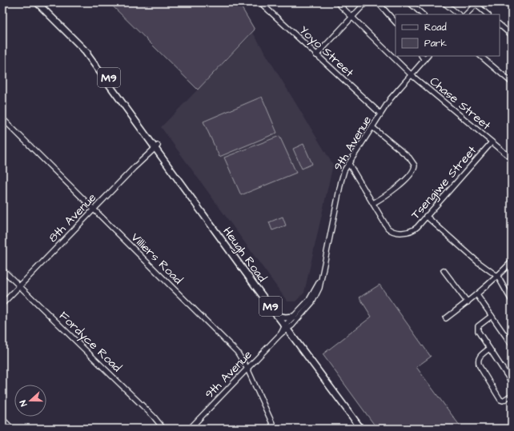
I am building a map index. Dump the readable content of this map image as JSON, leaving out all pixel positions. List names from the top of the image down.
{
  "streets": {
    "main road": ["M9", "Heugh Road"],
    "street": [
      "Yoyo Street",
      "Chase Street",
      "9th Avenue",
      "Tsengiwe Street",
      "8th Avenue",
      "Villiers Road",
      "Fordyce Road"
    ]
  },
  "crossings": [
    ["Yoyo Street", "9th Avenue"],
    ["Chase Street", "9th Avenue"],
    ["Chase Street", "Tsengiwe Street"],
    ["9th Avenue", "Tsengiwe Street"],
    ["9th Avenue", "Heugh Road"],
    ["9th Avenue", "Villiers Road"],
    ["8th Avenue", "Heugh Road"],
    ["8th Avenue", "Villiers Road"],
    ["8th Avenue", "Fordyce Road"]
  ],
  "legend": ["Road", "Park"],
  "north": "left"
}
